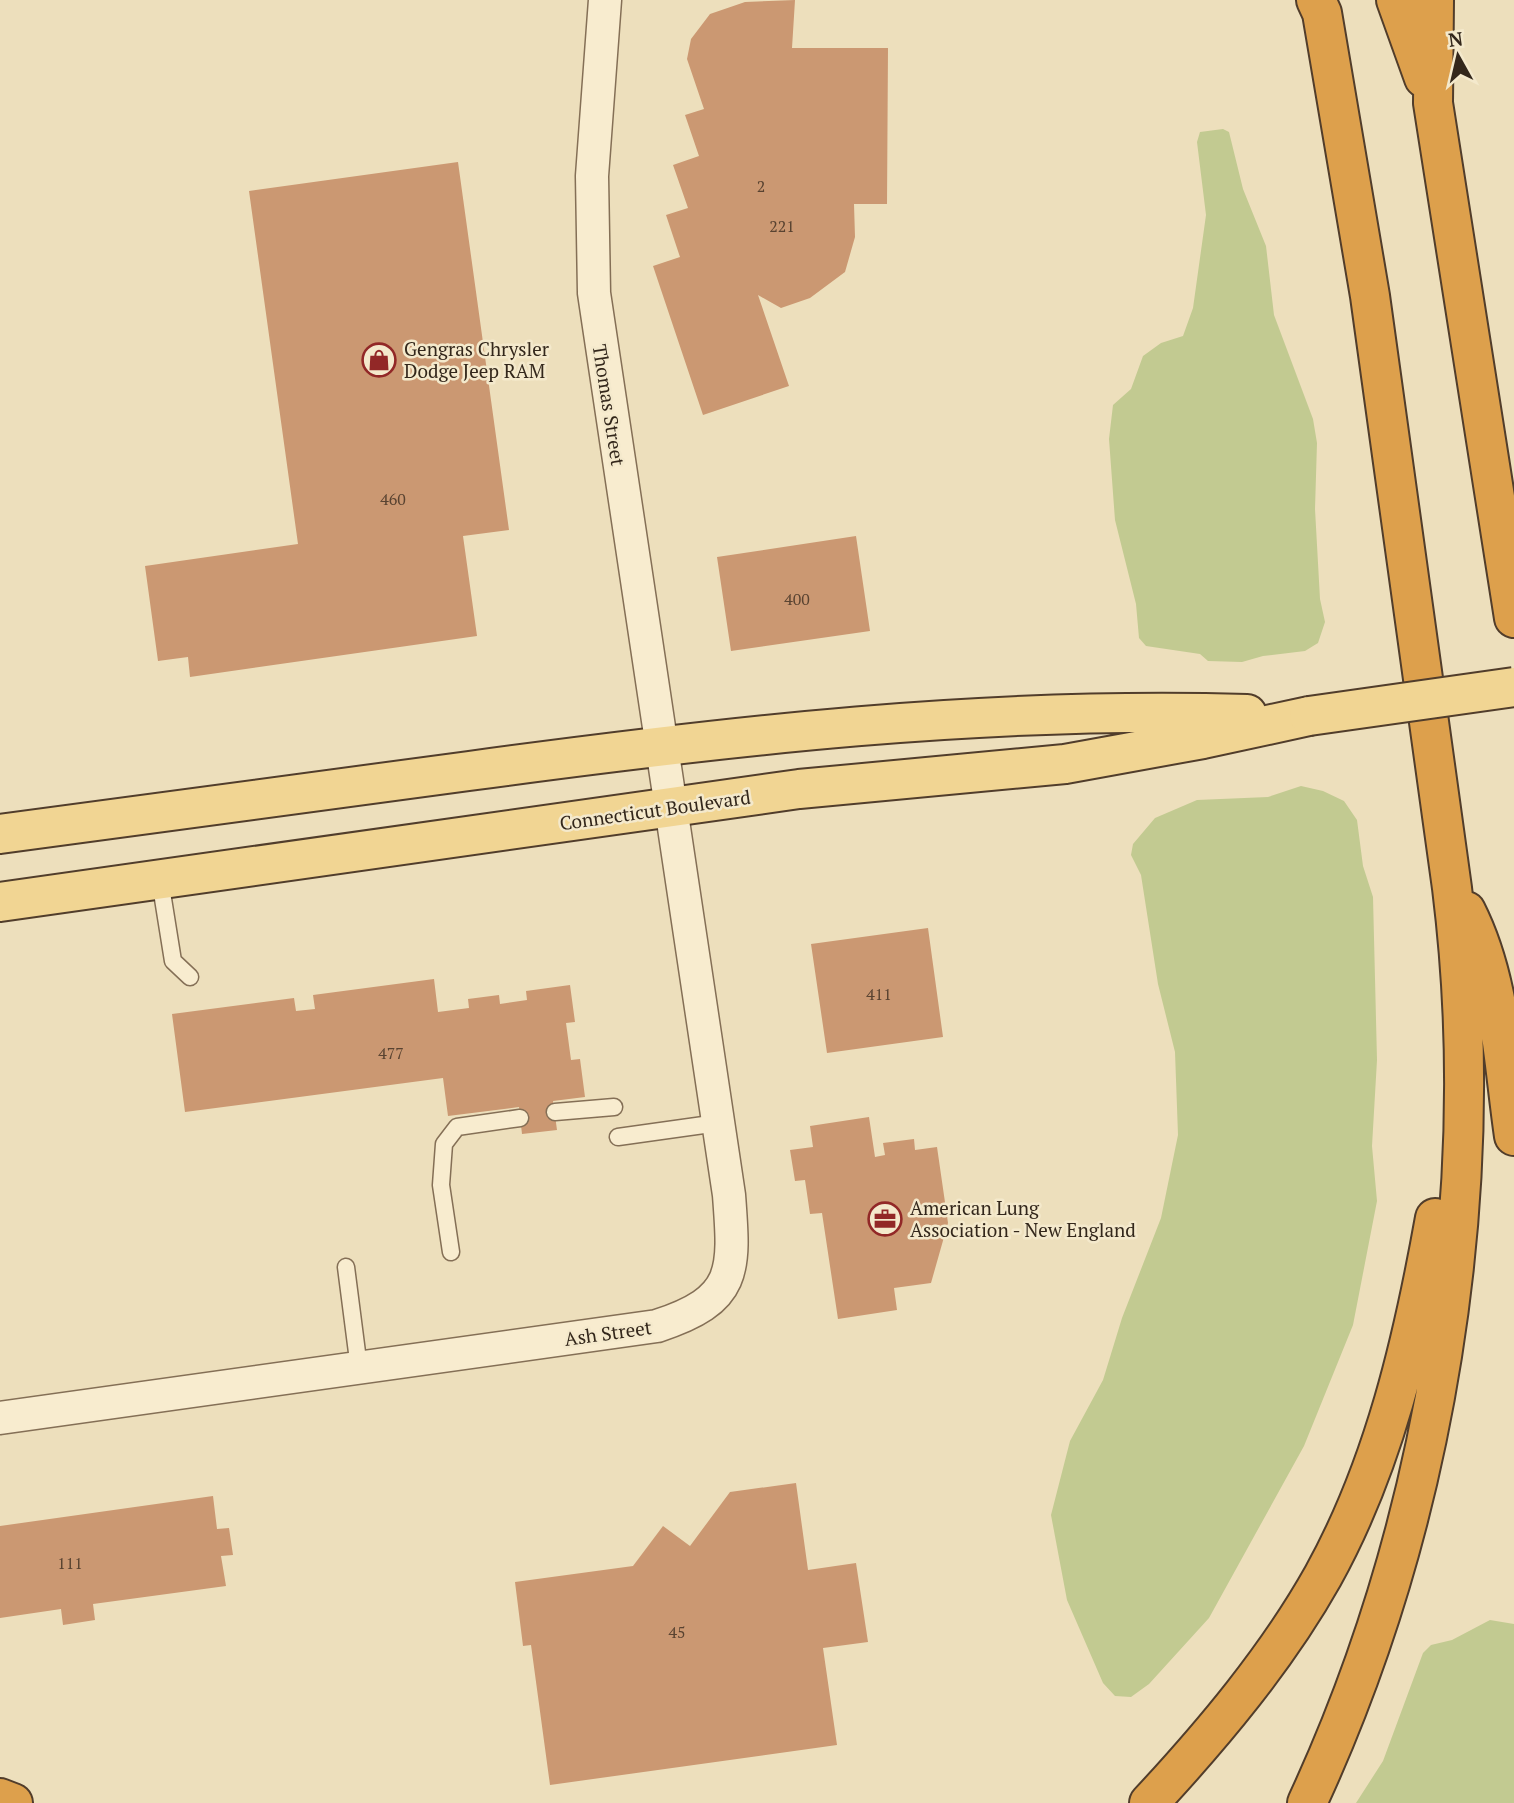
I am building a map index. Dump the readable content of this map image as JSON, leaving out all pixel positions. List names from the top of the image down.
{
  "streets": {
    "main road": ["Connecticut Boulevard"],
    "street": ["Thomas Street", "Ash Street"]
  },
  "crossings": [
    ["Thomas Street", "Connecticut Boulevard"],
    ["Thomas Street", "Ash Street"],
    ["Connecticut Boulevard", "Ash Street"]
  ],
  "places": {
    "shop": ["Gengras Chrysler Dodge Jeep RAM"],
    "office": ["American Lung Association - New England"]
  },
  "house_numbers": [
    "2",
    "221",
    "460",
    "400",
    "411",
    "477",
    "111",
    "45"
  ],
  "north": "top"
}
